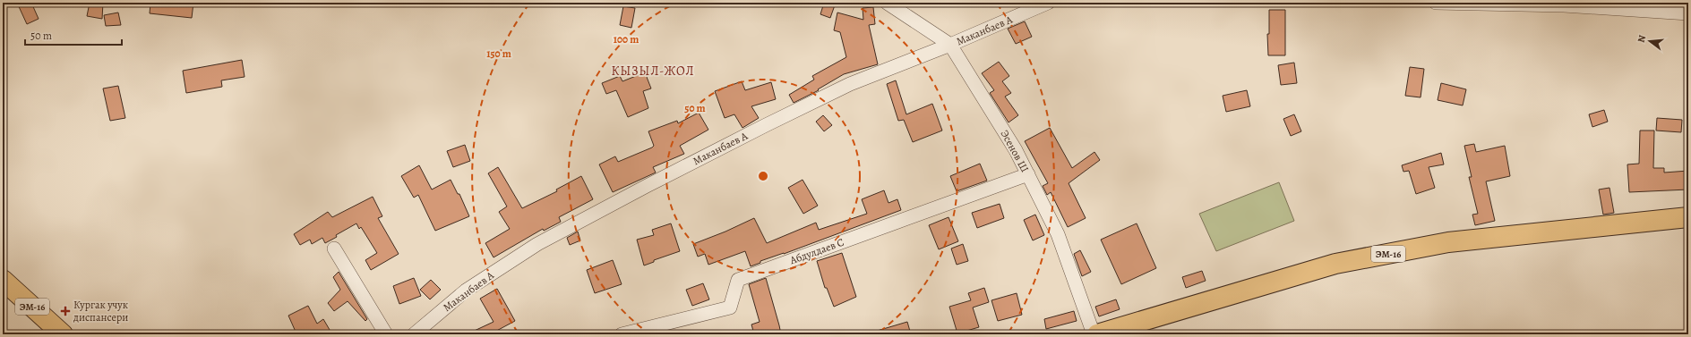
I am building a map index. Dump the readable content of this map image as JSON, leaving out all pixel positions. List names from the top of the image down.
{
  "streets": {
    "highway": ["ЭМ-16"],
    "street": ["Маканбаев А", "Эсенов Ш", "Абдулдаев С"]
  },
  "crossings": [
    ["Маканбаев А", "Эсенов Ш"],
    ["Эсенов Ш", "Абдулдаев С"]
  ],
  "districts": ["КЫЗЫЛ-ЖОЛ"],
  "places": {
    "health": ["Кургак учук диспансери"]
  },
  "scale_bar": "50 m",
  "north": "left",
  "rings": ["100 m", "150 m", "50 m"]
}
